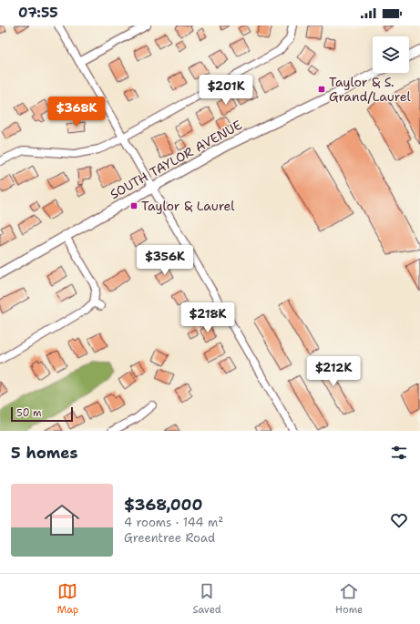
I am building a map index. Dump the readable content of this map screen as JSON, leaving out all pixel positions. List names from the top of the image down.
{
  "streets": {
    "street": ["SOUTH TAYLOR AVENUE"]
  },
  "places": {
    "transit": ["Taylor & S. Grand/Laurel", "Taylor & Laurel"]
  },
  "scale_bar": "50 m",
  "page": {
    "status": "07:55",
    "price": [
      "$201K",
      "$368K",
      "$356K",
      "$218K",
      "$212K"
    ],
    "scale": "50 m",
    "heading": "5 homes",
    "list": [
      {
        "name": "$368,000",
        "note": "4 rooms · 144 m² · Greentree Road"
      }
    ],
    "tabs": ["Map", "Saved", "Home"]
  }
}
